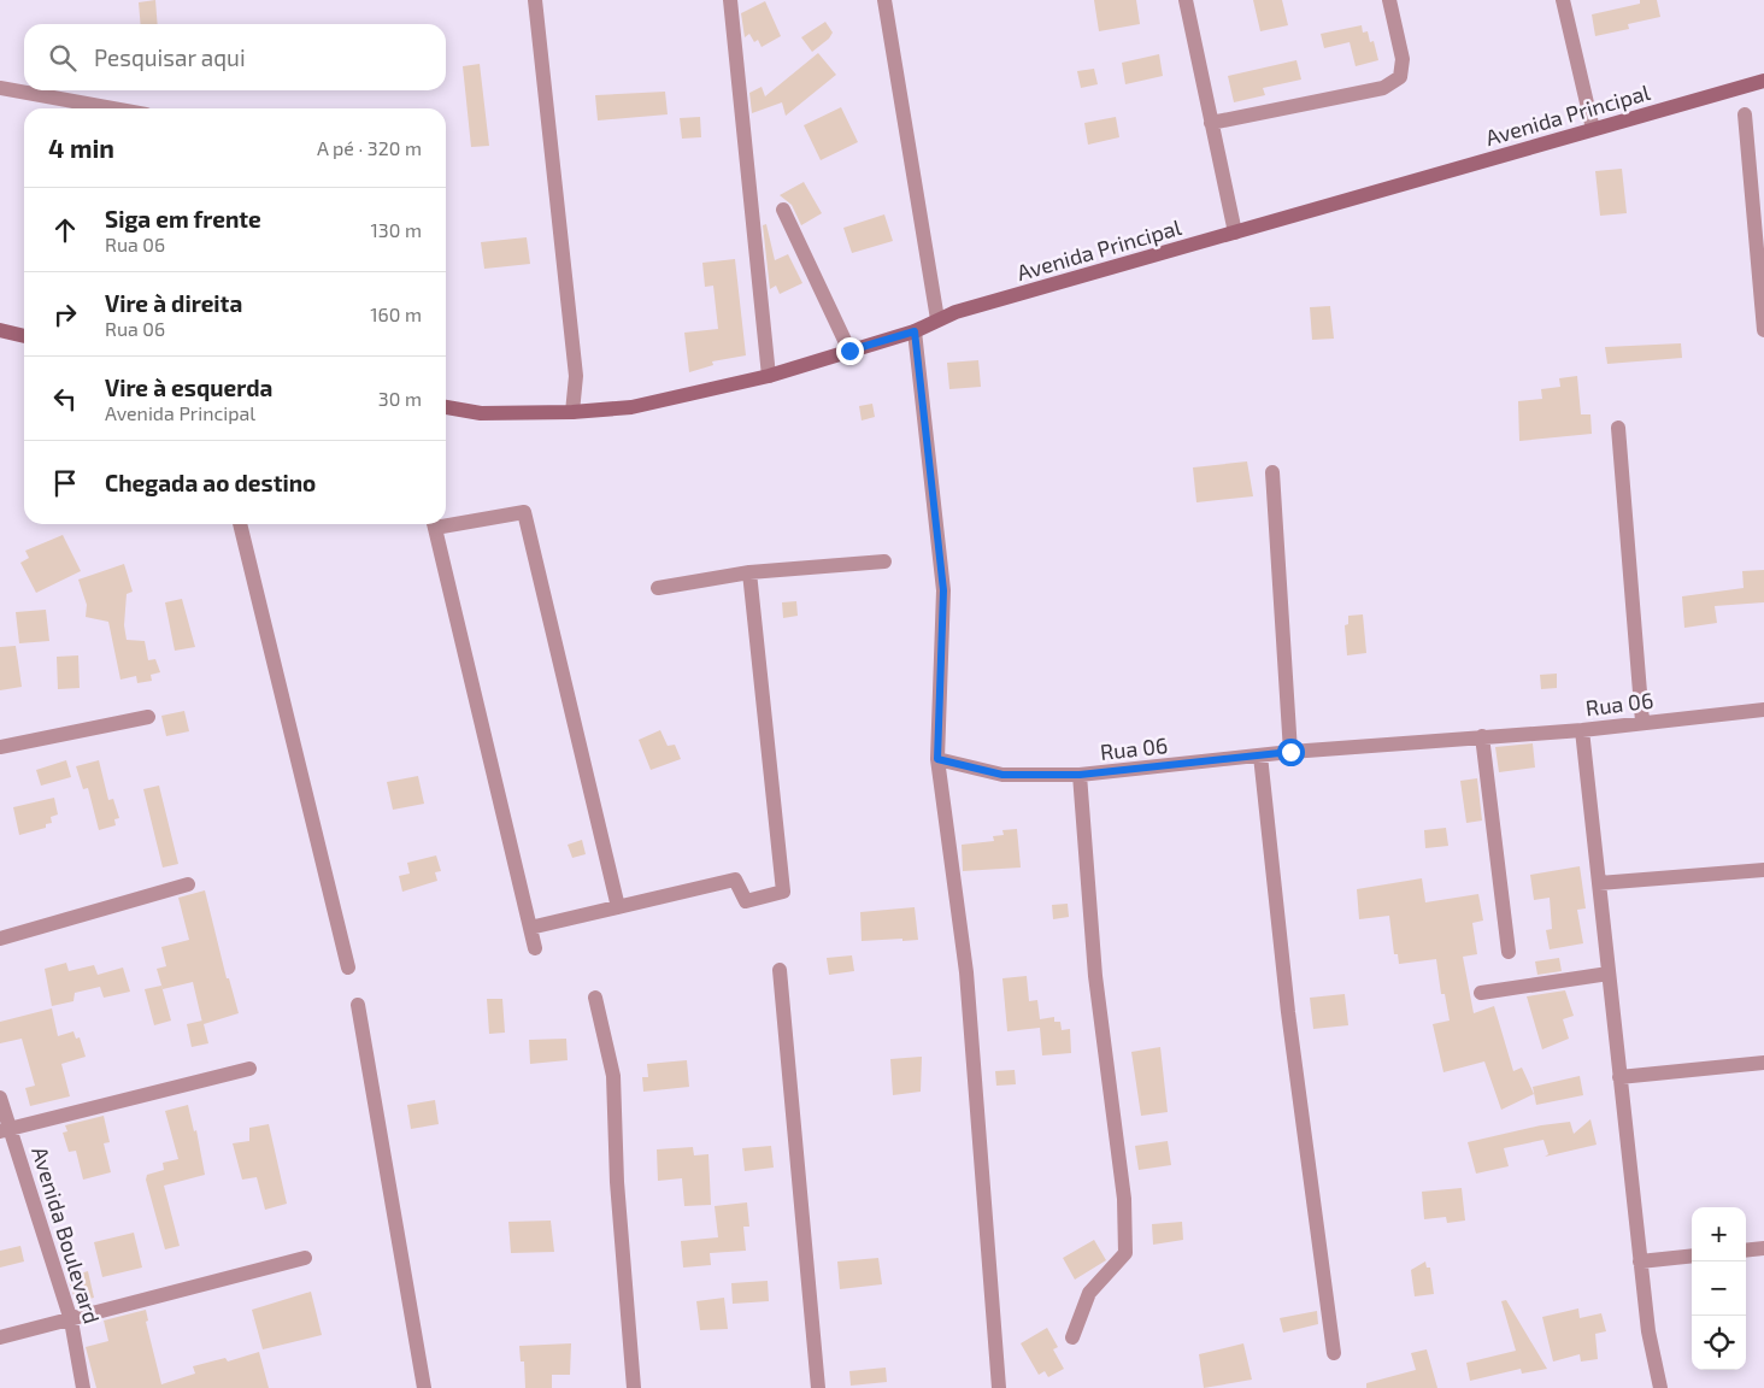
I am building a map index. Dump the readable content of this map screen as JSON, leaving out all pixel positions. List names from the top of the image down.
{
  "streets": {
    "street": ["Avenida Principal", "Rua 06", "Avenida Boulevard"]
  },
  "page": {
    "search": "Pesquisar aqui",
    "heading": ["4 min", "A pé · 320 m"],
    "list": [
      ["Siga em frente", "Rua 06", "130 m"],
      ["Vire à direita", "Rua 06", "160 m"],
      ["Vire à esquerda", "Avenida Principal", "30 m"],
      "Chegada ao destino"
    ],
    "map_buttons": ["+", "−"]
  }
}
